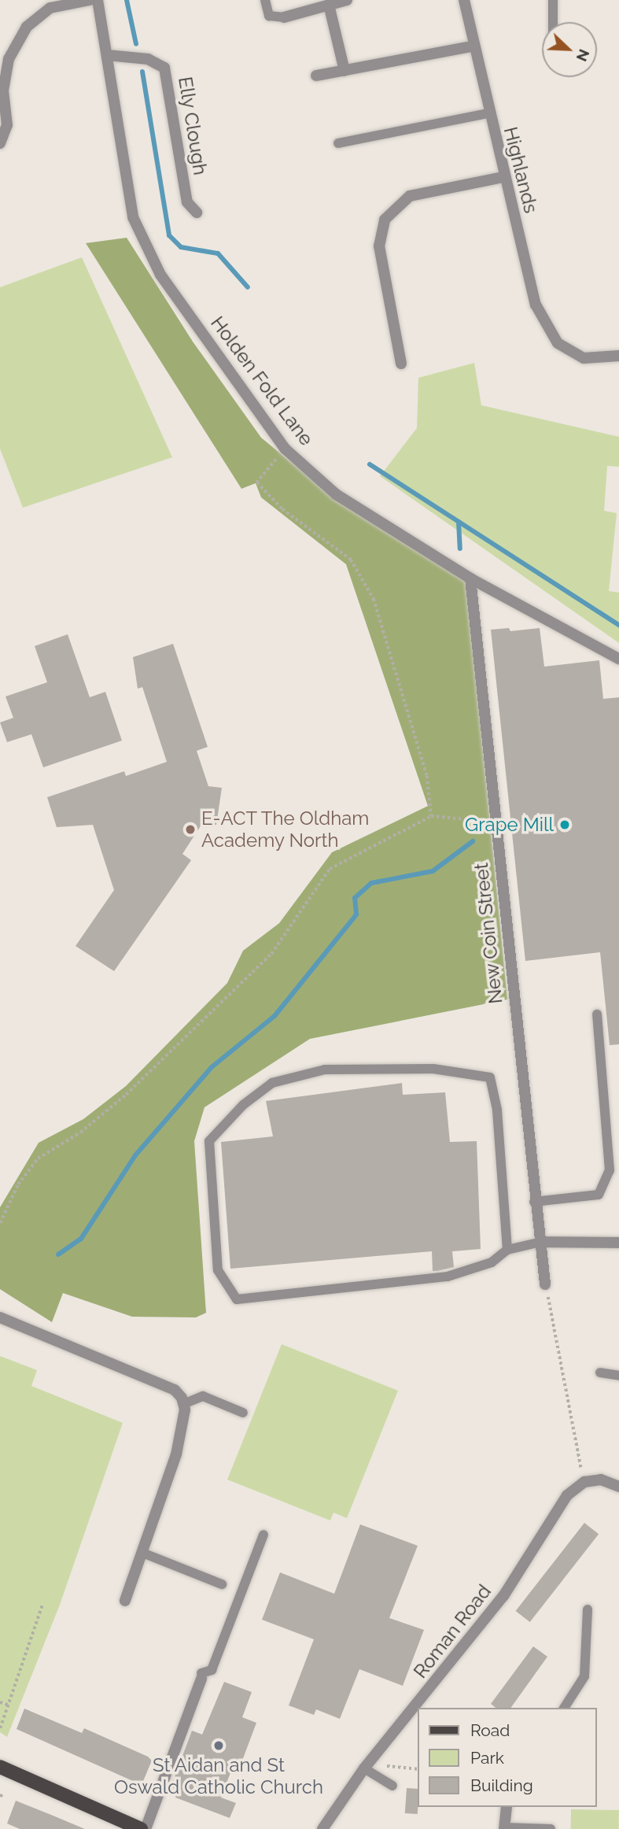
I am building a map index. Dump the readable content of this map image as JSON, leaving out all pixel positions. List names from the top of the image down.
{
  "streets": {
    "street": [
      "Elly Clough",
      "Highlands",
      "Holden Fold Lane",
      "New Coin Street",
      "Roman Road"
    ]
  },
  "crossings": [
    ["Elly Clough", "Holden Fold Lane"],
    ["Holden Fold Lane", "New Coin Street"]
  ],
  "places": ["Grape Mill", "E-ACT The Oldham Academy North", "St Aidan and St Oswald Catholic Church"],
  "legend": ["Road", "Park", "Building"],
  "north": "bottom right"
}
